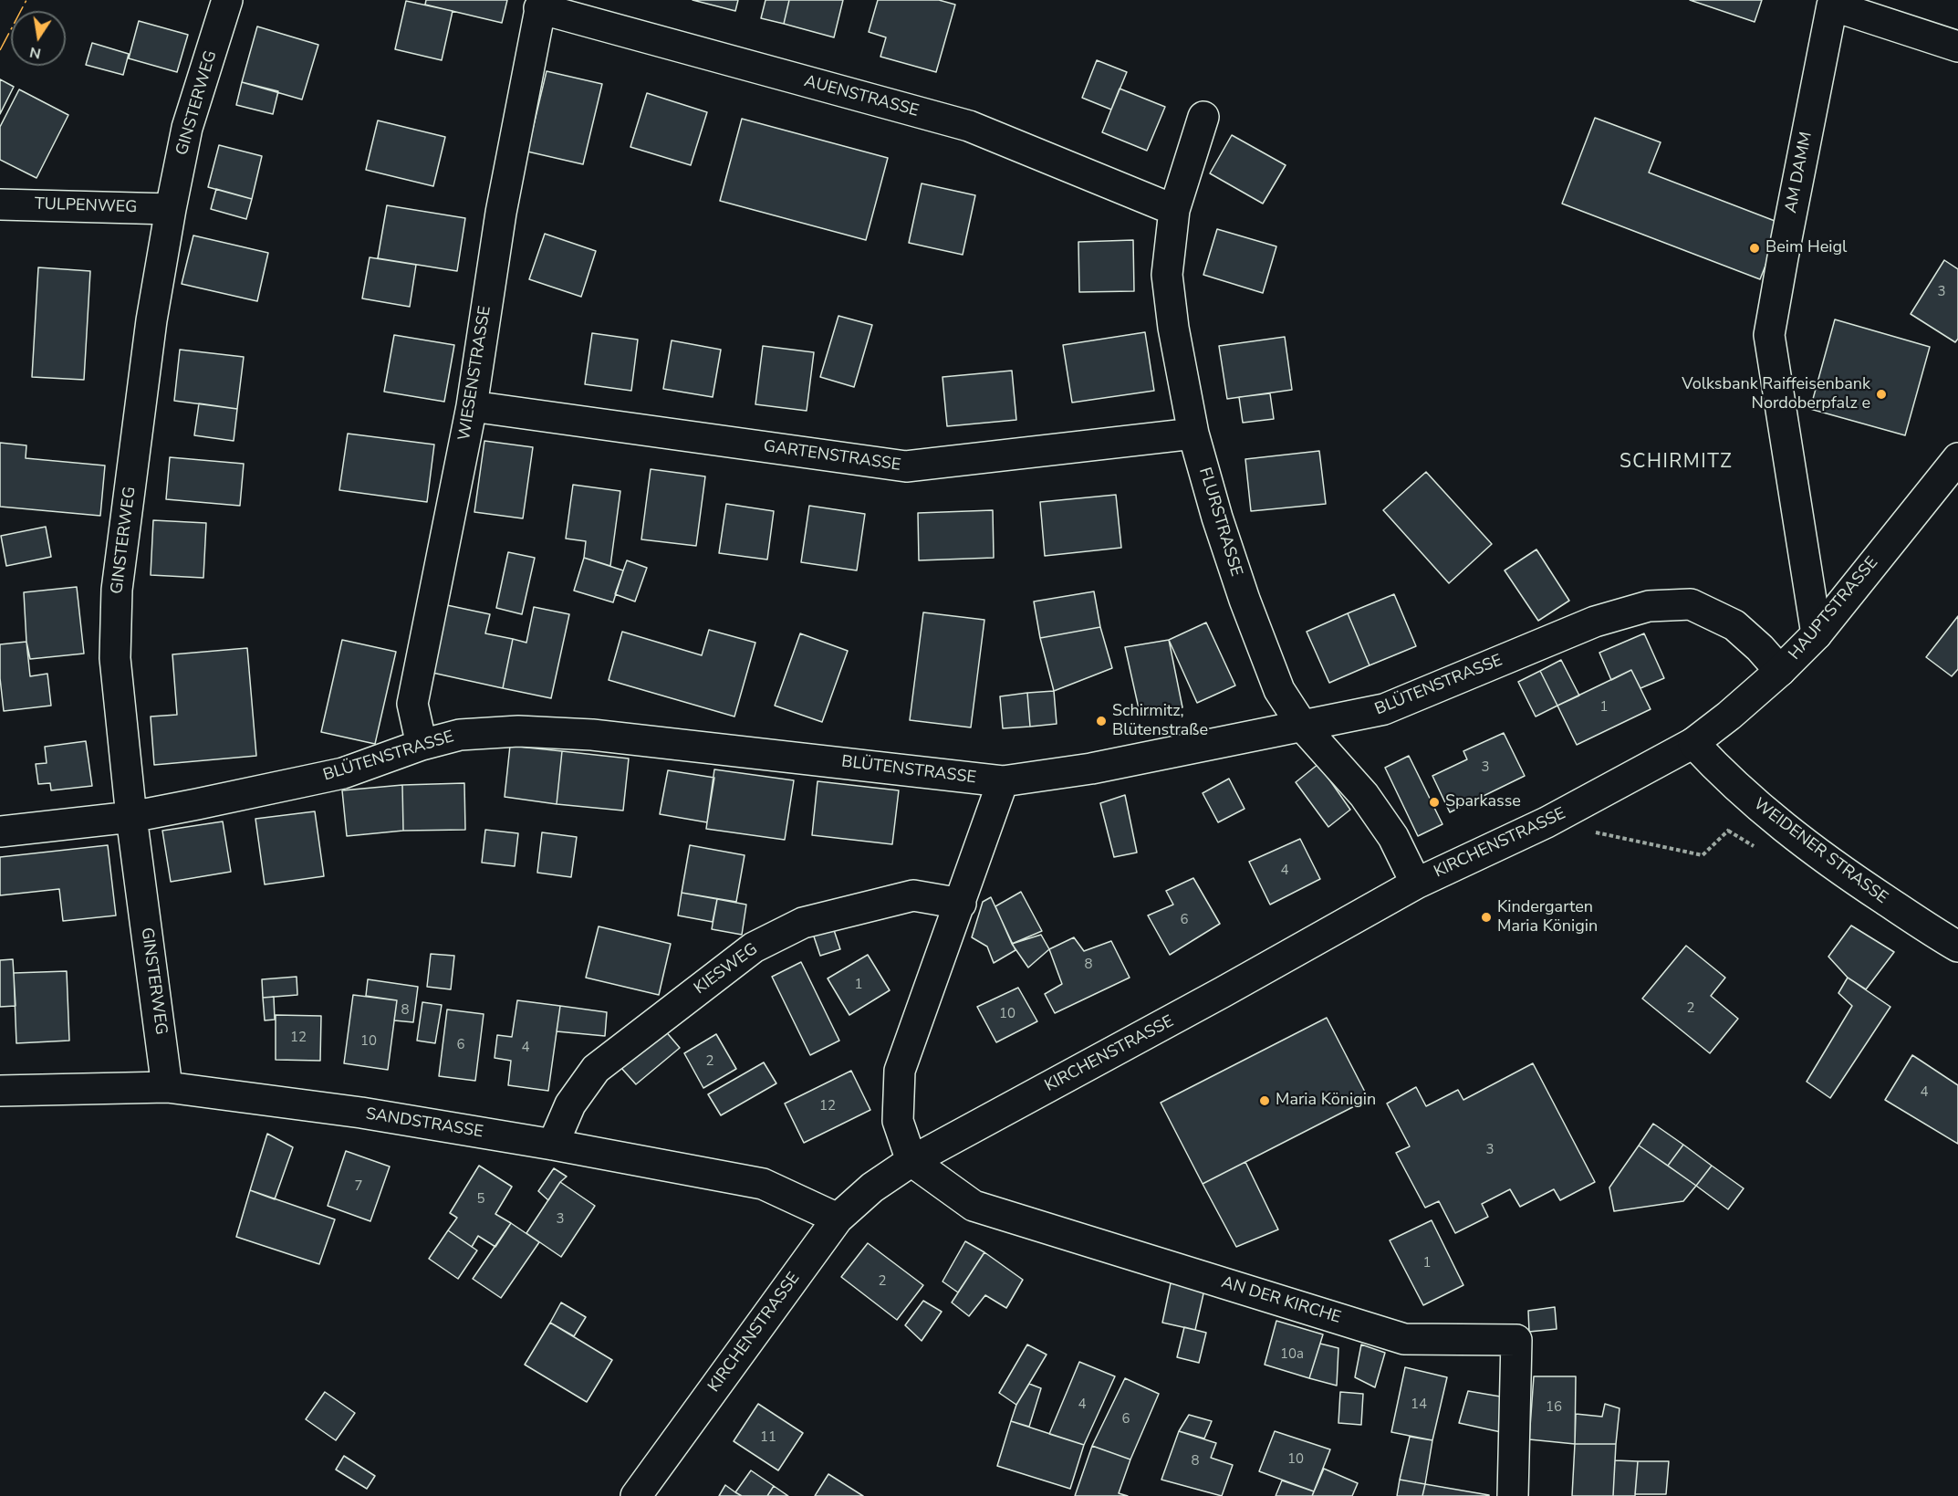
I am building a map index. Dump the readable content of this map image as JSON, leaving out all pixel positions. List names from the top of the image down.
{
  "streets": {
    "street": [
      "AUENSTRASSE",
      "GINSTERWEG",
      "AM DAMM",
      "TULPENWEG",
      "WIESENSTRASSE",
      "GARTENSTRASSE",
      "FLURSTRASSE",
      "HAUPTSTRASSE",
      "BLÜTENSTRASSE",
      "KIRCHENSTRASSE",
      "WEIDENER STRASSE",
      "KIESWEG",
      "SANDSTRASSE",
      "AN DER KIRCHE"
    ]
  },
  "crossings": [
    ["AUENSTRASSE", "WIESENSTRASSE"],
    ["AUENSTRASSE", "FLURSTRASSE"],
    ["GINSTERWEG", "TULPENWEG"],
    ["GINSTERWEG", "BLÜTENSTRASSE"],
    ["GINSTERWEG", "SANDSTRASSE"],
    ["AM DAMM", "HAUPTSTRASSE"],
    ["WIESENSTRASSE", "GARTENSTRASSE"],
    ["WIESENSTRASSE", "BLÜTENSTRASSE"],
    ["GARTENSTRASSE", "FLURSTRASSE"],
    ["FLURSTRASSE", "BLÜTENSTRASSE"],
    ["FLURSTRASSE", "KIRCHENSTRASSE"],
    ["HAUPTSTRASSE", "BLÜTENSTRASSE"],
    ["HAUPTSTRASSE", "KIRCHENSTRASSE"],
    ["HAUPTSTRASSE", "WEIDENER STRASSE"],
    ["KIRCHENSTRASSE", "WEIDENER STRASSE"],
    ["KIRCHENSTRASSE", "SANDSTRASSE"],
    ["KIRCHENSTRASSE", "AN DER KIRCHE"],
    ["KIESWEG", "SANDSTRASSE"]
  ],
  "districts": ["SCHIRMITZ"],
  "places": [
    "Beim Heigl",
    "Volksbank Raiffeisenbank Nordoberpfalz e",
    "Schirmitz, Blütenstraße",
    "Sparkasse",
    "Kindergarten Maria Königin",
    "Maria Königin"
  ],
  "house_numbers": [
    "3",
    "1",
    "3",
    "4",
    "6",
    "8",
    "1",
    "2",
    "8",
    "10",
    "12",
    "10",
    "6",
    "4",
    "2",
    "4",
    "12",
    "3",
    "7",
    "5",
    "3",
    "1",
    "2",
    "10a",
    "4",
    "14",
    "16",
    "6",
    "11",
    "10",
    "8"
  ],
  "north": "bottom"
}
